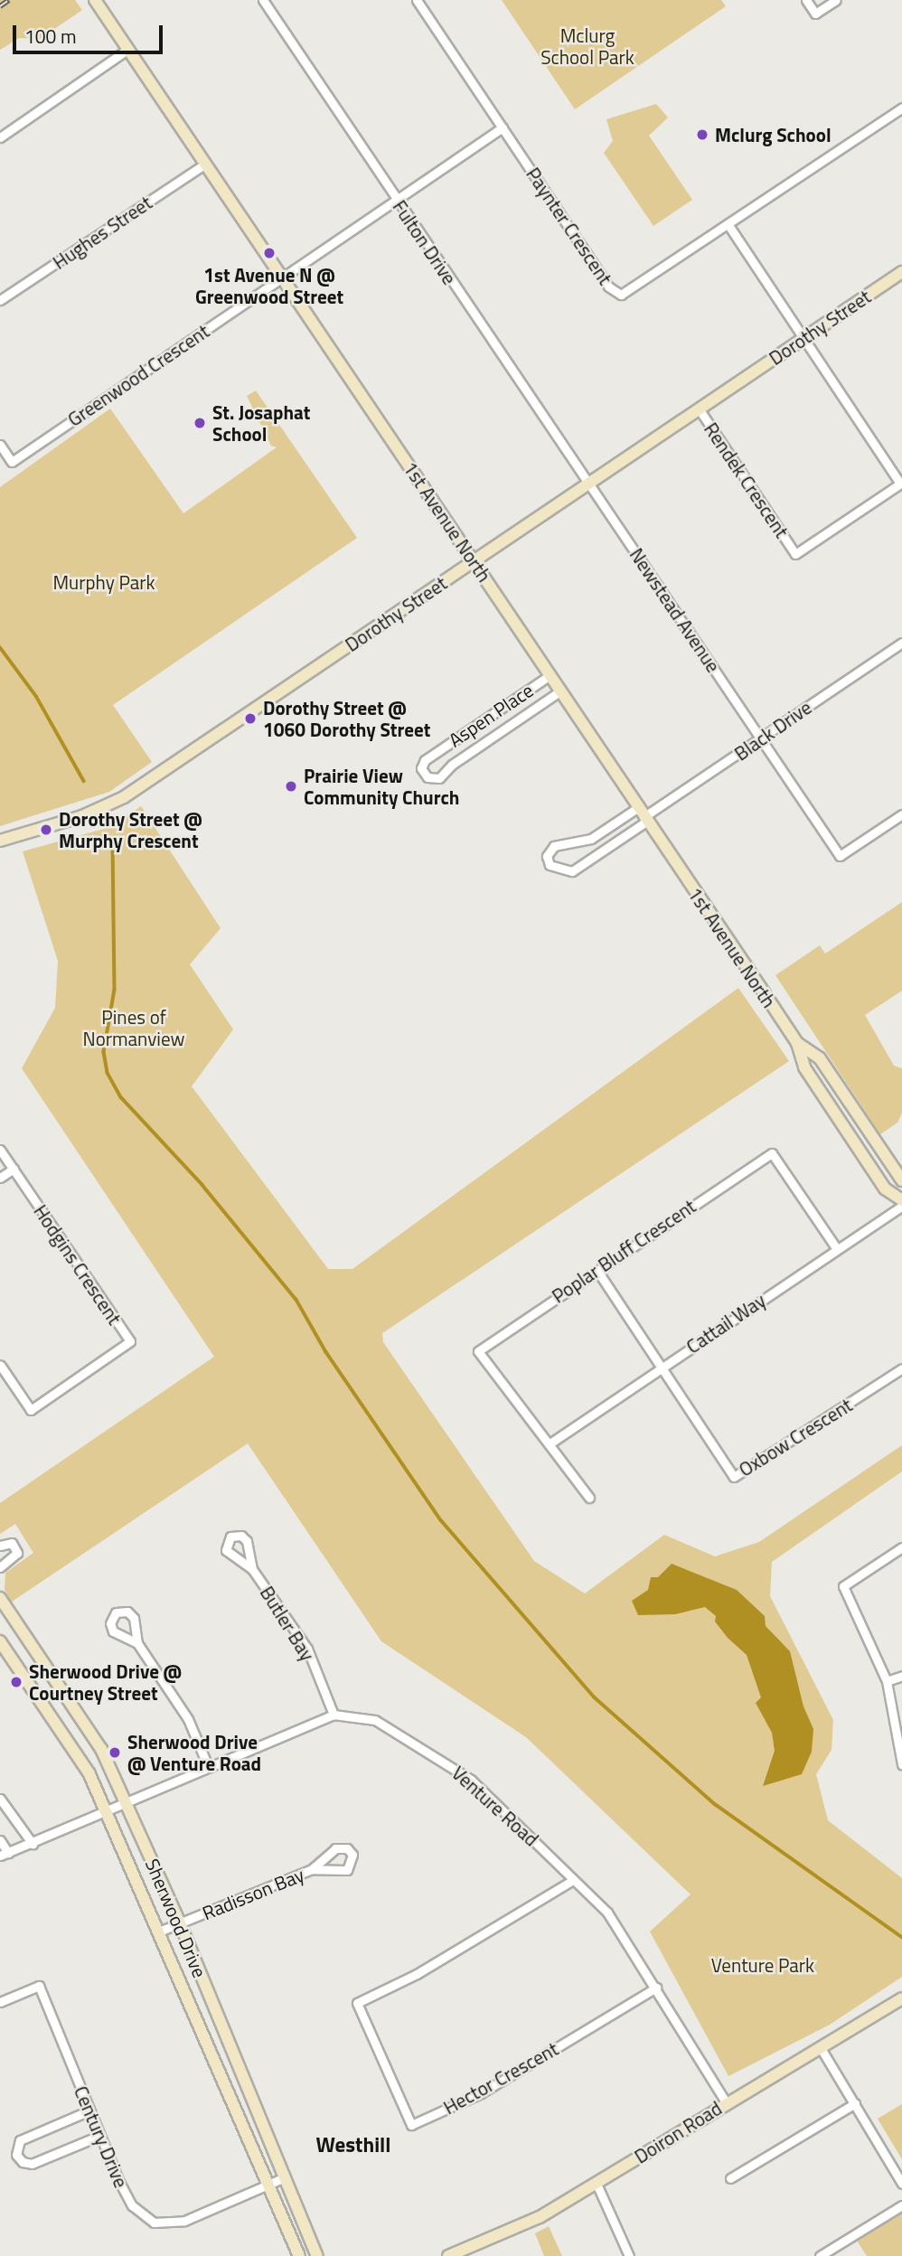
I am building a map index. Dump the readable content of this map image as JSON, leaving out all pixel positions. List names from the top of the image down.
{
  "streets": {
    "street": [
      "Paynter Crescent",
      "Hughes Street",
      "Fulton Drive",
      "Dorothy Street",
      "Greenwood Crescent",
      "Rendek Crescent",
      "1st Avenue North",
      "Newstead Avenue",
      "Aspen Place",
      "Black Drive",
      "Poplar Bluff Crescent",
      "Hodgins Crescent",
      "Cattail Way",
      "Oxbow Crescent",
      "Butler Bay",
      "Venture Road",
      "Radisson Bay",
      "Sherwood Drive",
      "Hector Crescent",
      "Doiron Road",
      "Century Drive"
    ]
  },
  "crossings": [
    ["Hughes Street", "1st Avenue North"],
    ["Fulton Drive", "Dorothy Street"],
    ["Fulton Drive", "Newstead Avenue"],
    ["Dorothy Street", "Rendek Crescent"],
    ["Dorothy Street", "1st Avenue North"],
    ["Dorothy Street", "Newstead Avenue"],
    ["Greenwood Crescent", "1st Avenue North"],
    ["1st Avenue North", "Aspen Place"],
    ["1st Avenue North", "Black Drive"],
    ["Newstead Avenue", "Black Drive"],
    ["Poplar Bluff Crescent", "Cattail Way"],
    ["Cattail Way", "Oxbow Crescent"],
    ["Butler Bay", "Venture Road"],
    ["Venture Road", "Sherwood Drive"],
    ["Venture Road", "Hector Crescent"],
    ["Venture Road", "Doiron Road"],
    ["Radisson Bay", "Sherwood Drive"],
    ["Sherwood Drive", "Century Drive"]
  ],
  "districts": ["Westhill"],
  "parks": [
    "Mclurg School Park",
    "Murphy Park",
    "Pines of Normanview",
    "Venture Park"
  ],
  "places": [
    "Mclurg School",
    "1st Avenue N @ Greenwood Street",
    "St. Josaphat School",
    "Dorothy Street @ 1060 Dorothy Street",
    "Prairie View Community Church",
    "Dorothy Street @ Murphy Crescent",
    "Sherwood Drive @ Courtney Street",
    "Sherwood Drive @ Venture Road"
  ],
  "scale_bar": "100 m"
}
